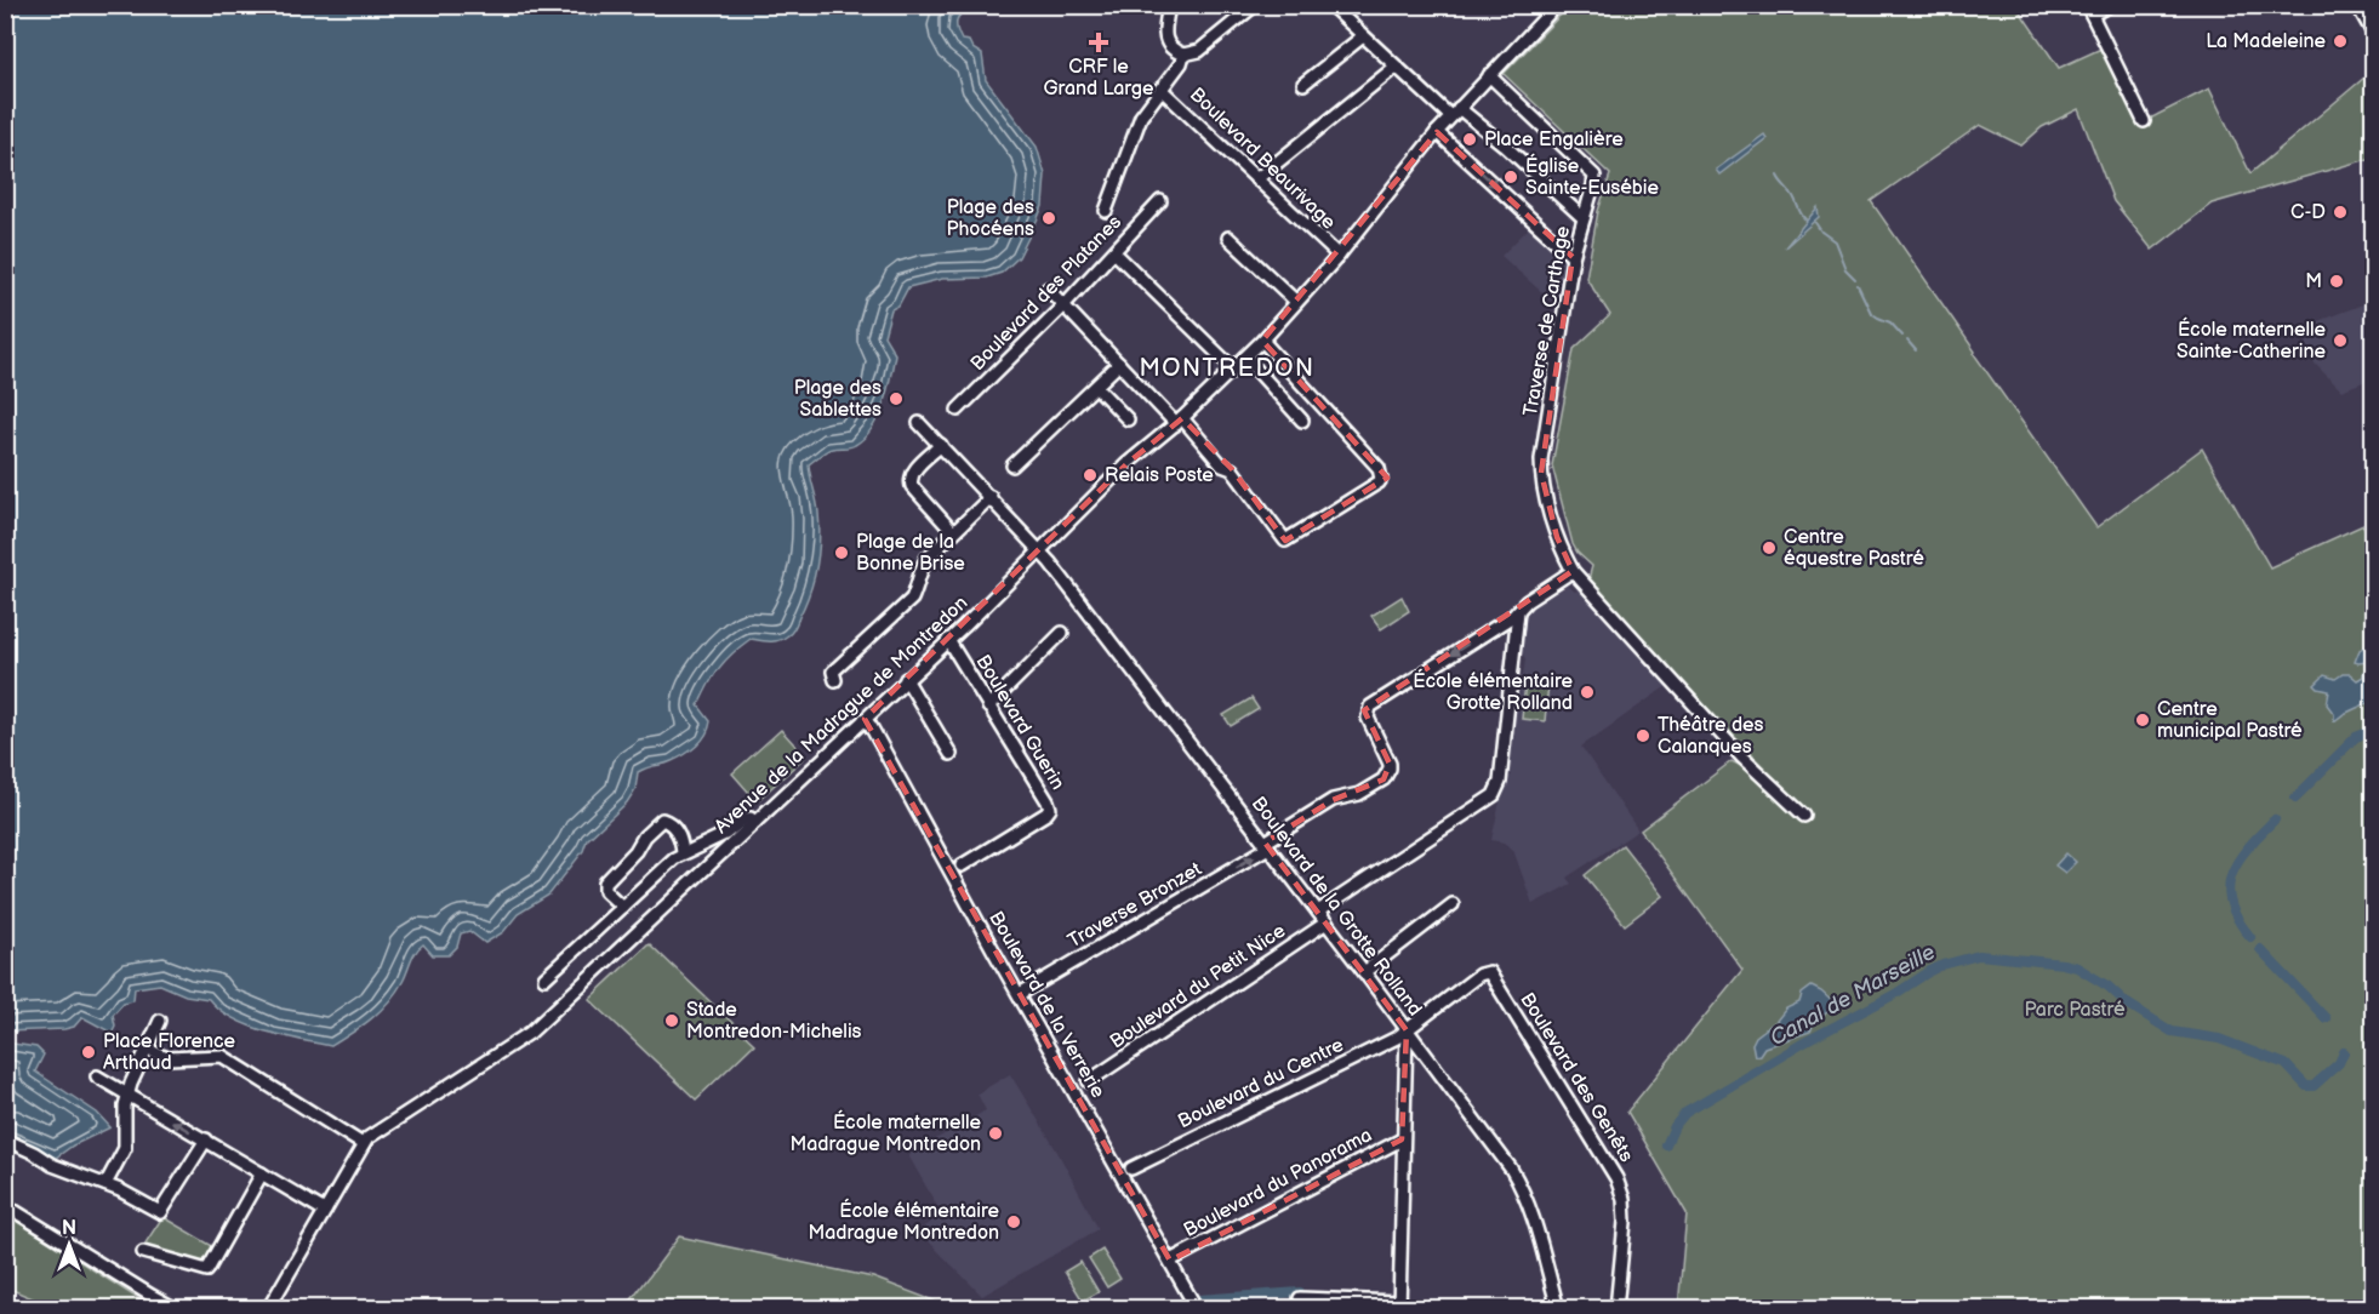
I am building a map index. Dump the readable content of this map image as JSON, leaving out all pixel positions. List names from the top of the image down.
{
  "streets": {
    "street": [
      "Boulevard Beaurivage",
      "Boulevard des Platanes",
      "Traverse de Carthage",
      "Avenue de la Madrague de Montredon",
      "Boulevard Guerin",
      "Traverse Bronzet",
      "Boulevard de la Grotte Rolland",
      "Boulevard du Petit Nice",
      "Boulevard de la Verrerie",
      "Boulevard des Genêts",
      "Boulevard du Centre",
      "Boulevard du Panorama"
    ]
  },
  "crossings": [
    ["Boulevard Beaurivage", "Avenue de la Madrague de Montredon"],
    ["Avenue de la Madrague de Montredon", "Boulevard Guerin"],
    ["Avenue de la Madrague de Montredon", "Boulevard de la Grotte Rolland"],
    ["Avenue de la Madrague de Montredon", "Boulevard de la Verrerie"],
    ["Traverse Bronzet", "Boulevard de la Grotte Rolland"],
    ["Traverse Bronzet", "Boulevard de la Verrerie"],
    ["Boulevard de la Grotte Rolland", "Boulevard du Petit Nice"],
    ["Boulevard de la Grotte Rolland", "Boulevard des Genêts"],
    ["Boulevard de la Grotte Rolland", "Boulevard du Centre"],
    ["Boulevard de la Verrerie", "Boulevard du Panorama"],
    ["Boulevard des Genêts", "Boulevard du Centre"]
  ],
  "one_way": ["Traverse Bronzet"],
  "districts": ["MONTREDON"],
  "water": ["Canal de Marseille"],
  "parks": ["Parc Pastré"],
  "places": {
    "other": [
      "La Madeleine",
      "Place Engalière",
      "Église Sainte-Eusébie",
      "C-D",
      "Plage des Phocéens",
      "M",
      "École maternelle Sainte-Catherine",
      "Plage des Sablettes",
      "Relais Poste",
      "Centre équestre Pastré",
      "Plage de la Bonne Brise",
      "École élémentaire Grotte Rolland",
      "Centre municipal Pastré",
      "Théâtre des Calanques",
      "Stade Montredon-Michelis",
      "Place Florence Arthaud",
      "École maternelle Madrague Montredon",
      "École élémentaire Madrague Montredon"
    ],
    "health": ["CRF le Grand Large"]
  },
  "north": "top"
}
